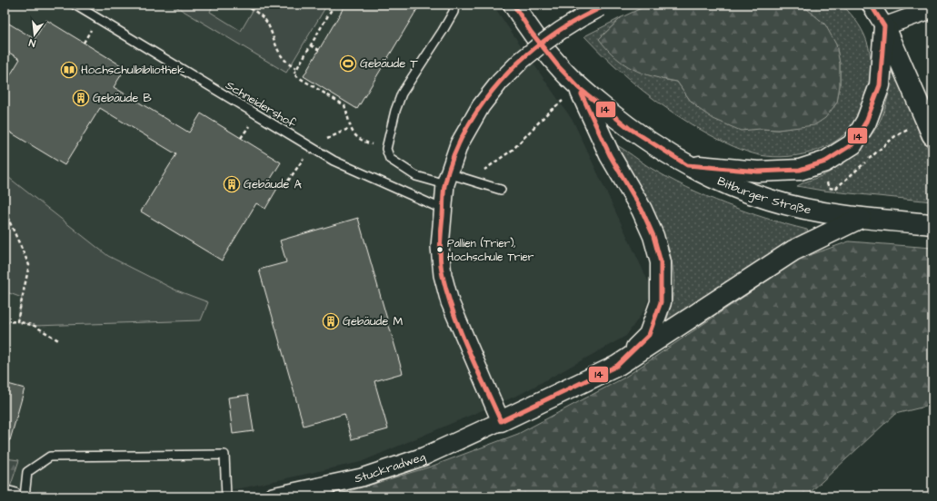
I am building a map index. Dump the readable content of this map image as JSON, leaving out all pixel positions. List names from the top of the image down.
{
  "streets": {
    "main road": ["Bitburger Straße"],
    "street": ["Stuckradweg"],
    "lane": ["Schneidershof"]
  },
  "places": {
    "sports": ["Gebäude T"],
    "library": ["Hochschulbibliothek"],
    "building": ["Gebäude B", "Gebäude A", "Gebäude M"],
    "other": ["Pallien (Trier), Hochschule Trier"]
  },
  "lines": ["transit line 14"],
  "north": "bottom"
}
